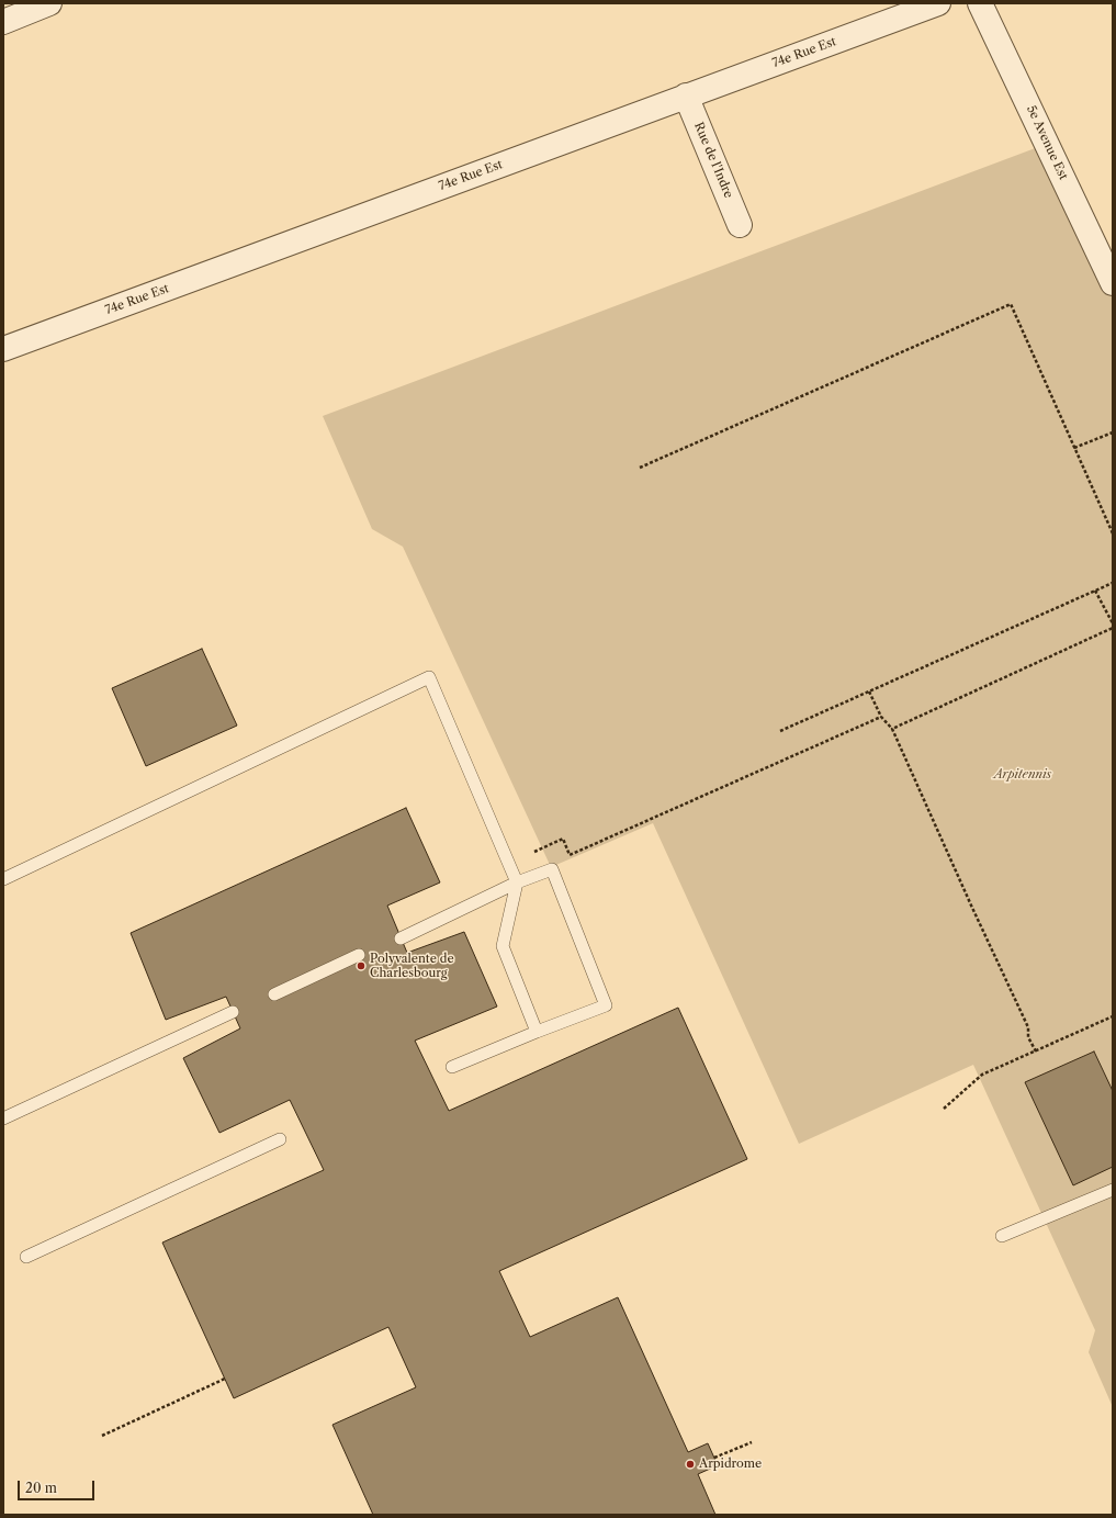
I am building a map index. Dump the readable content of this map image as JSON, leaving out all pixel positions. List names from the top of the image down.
{
  "streets": {
    "street": ["74e Rue Est", "5e Avenue Est", "Rue de l'Indre"]
  },
  "crossings": [
    ["74e Rue Est", "Rue de l'Indre"]
  ],
  "parks": ["Arpitennis"],
  "places": ["Polyvalente de Charlesbourg", "Arpidrome"],
  "scale_bar": "20 m"
}
